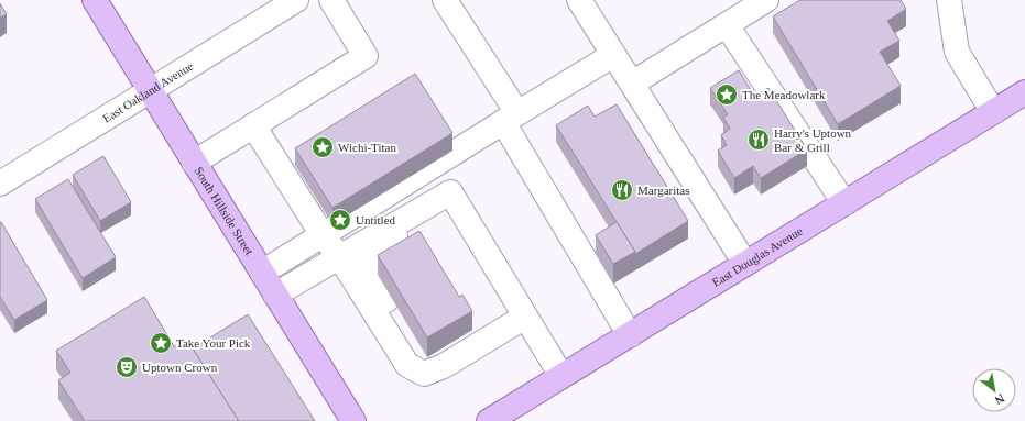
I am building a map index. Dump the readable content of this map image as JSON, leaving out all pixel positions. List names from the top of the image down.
{
  "streets": {
    "main road": ["South Hillside Street", "East Douglas Avenue"],
    "street": ["East Oakland Avenue"]
  },
  "crossings": [
    ["East Oakland Avenue", "South Hillside Street"]
  ],
  "places": {
    "place": [
      "The Meadowlark",
      "Wichi-Titan",
      "Untitled",
      "Take Your Pick"
    ],
    "restaurant": ["Harry's Uptown Bar & Grill", "Margaritas"],
    "theatre": ["Uptown Crown"]
  },
  "north": "bottom right"
}
